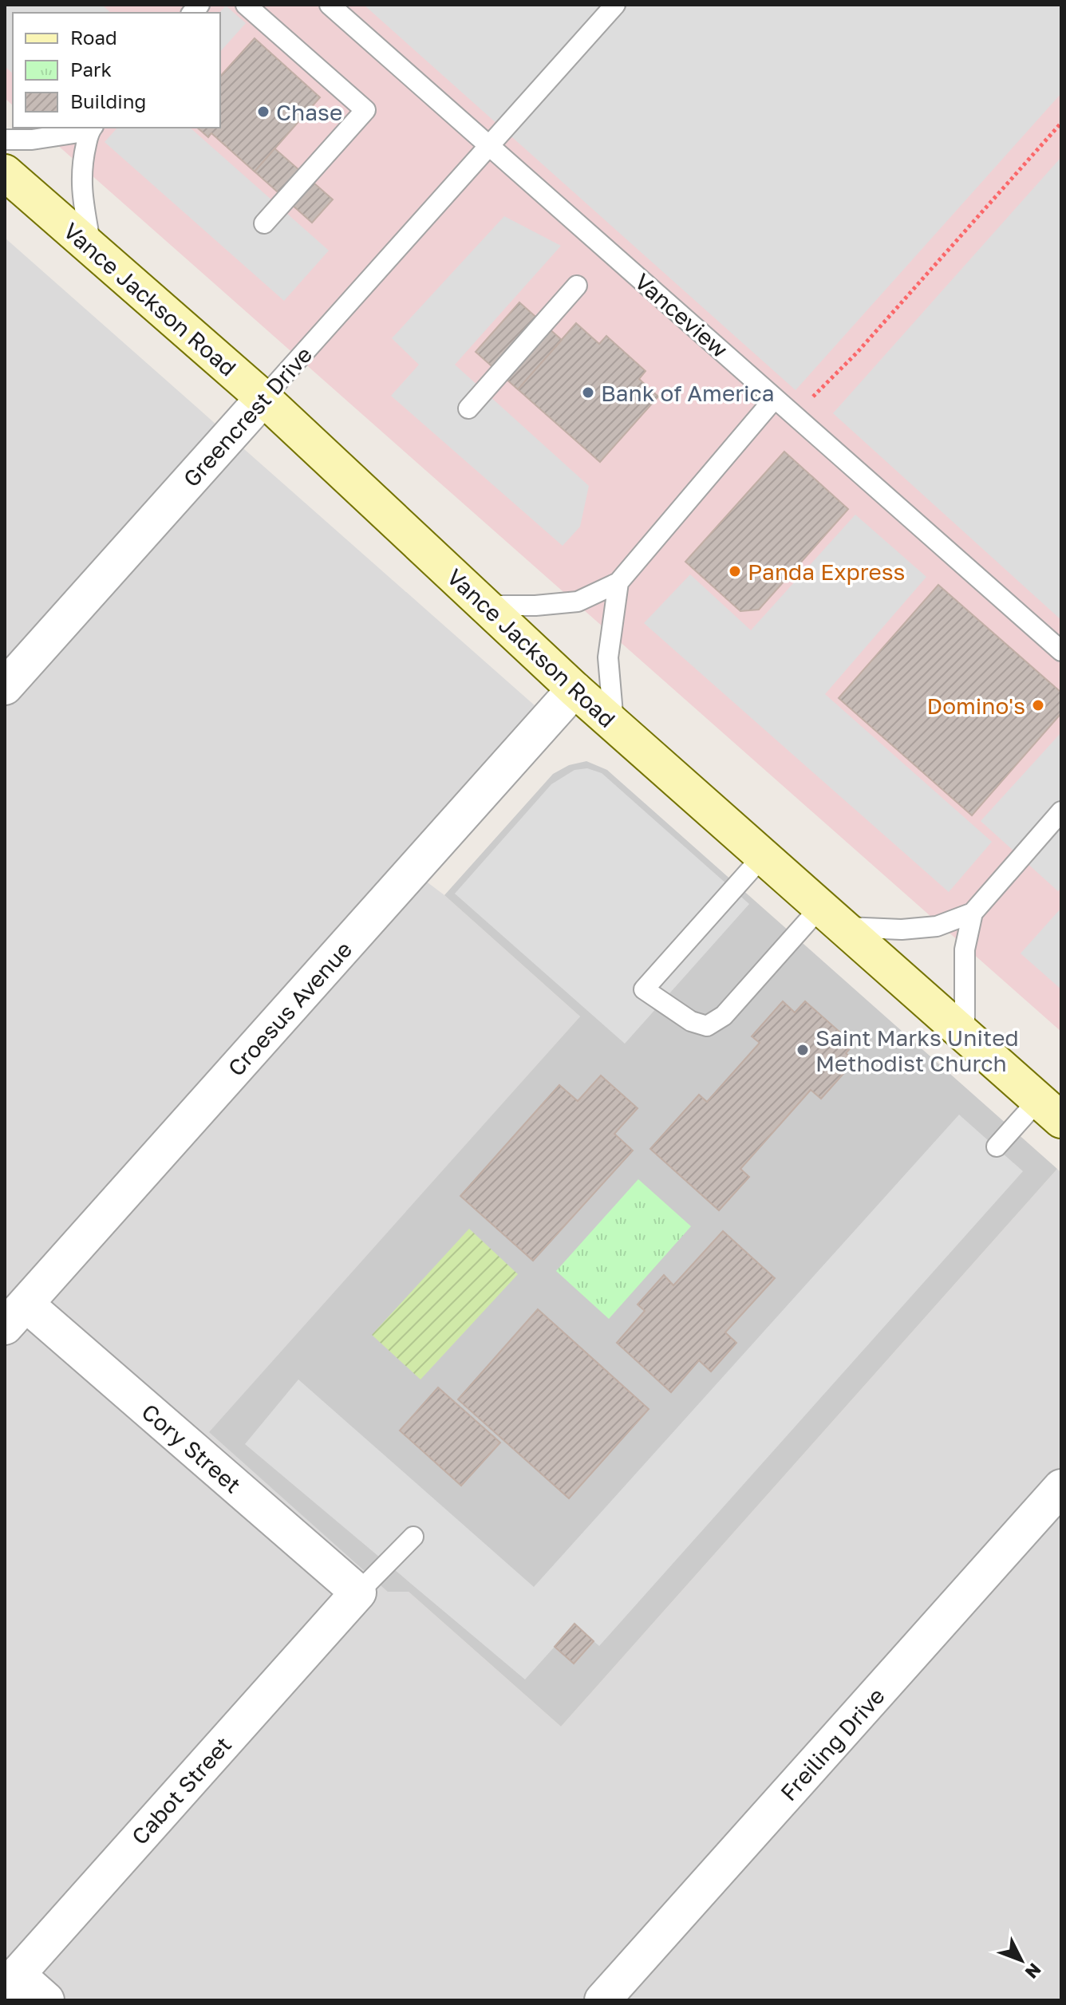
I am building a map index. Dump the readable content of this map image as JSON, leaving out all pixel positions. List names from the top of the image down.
{
  "streets": {
    "main road": ["Vance Jackson Road"],
    "street": [
      "Greencrest Drive",
      "Croesus Avenue",
      "Cory Street",
      "Freiling Drive",
      "Cabot Street"
    ],
    "lane": ["Vanceview"]
  },
  "crossings": [
    ["Vance Jackson Road", "Greencrest Drive"],
    ["Vance Jackson Road", "Croesus Avenue"],
    ["Vanceview", "Greencrest Drive"],
    ["Croesus Avenue", "Cory Street"],
    ["Cory Street", "Cabot Street"]
  ],
  "places": [
    "Chase",
    "Bank of America",
    "Panda Express",
    "Domino's",
    "Saint Marks United Methodist Church"
  ],
  "legend": ["Road", "Park", "Building"],
  "north": "bottom right"
}
